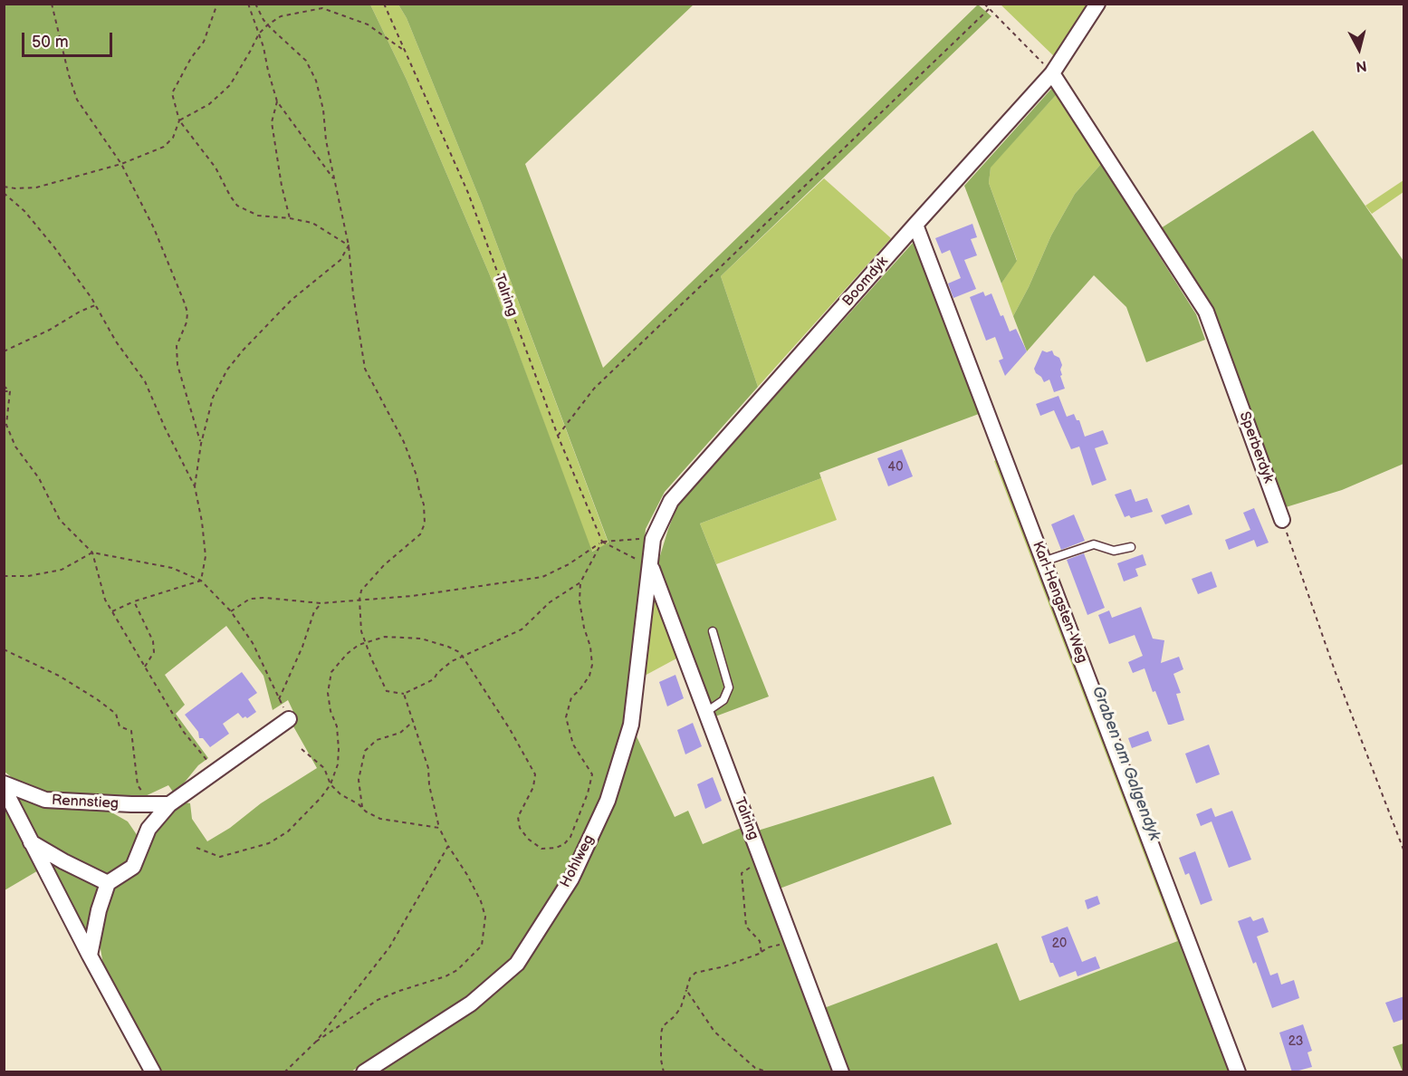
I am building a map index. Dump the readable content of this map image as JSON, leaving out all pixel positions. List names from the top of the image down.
{
  "streets": {
    "street": [
      "Boomdyk",
      "Talring",
      "Sperberdyk",
      "Karl-Hengsten-Weg",
      "Rennstieg",
      "Hohlweg"
    ]
  },
  "crossings": [
    ["Boomdyk", "Talring"],
    ["Boomdyk", "Sperberdyk"],
    ["Boomdyk", "Karl-Hengsten-Weg"],
    ["Boomdyk", "Hohlweg"],
    ["Talring", "Hohlweg"]
  ],
  "water": ["Graben am Galgendyk"],
  "house_numbers": ["40", "20", "23"],
  "scale_bar": "50 m",
  "north": "bottom"
}
